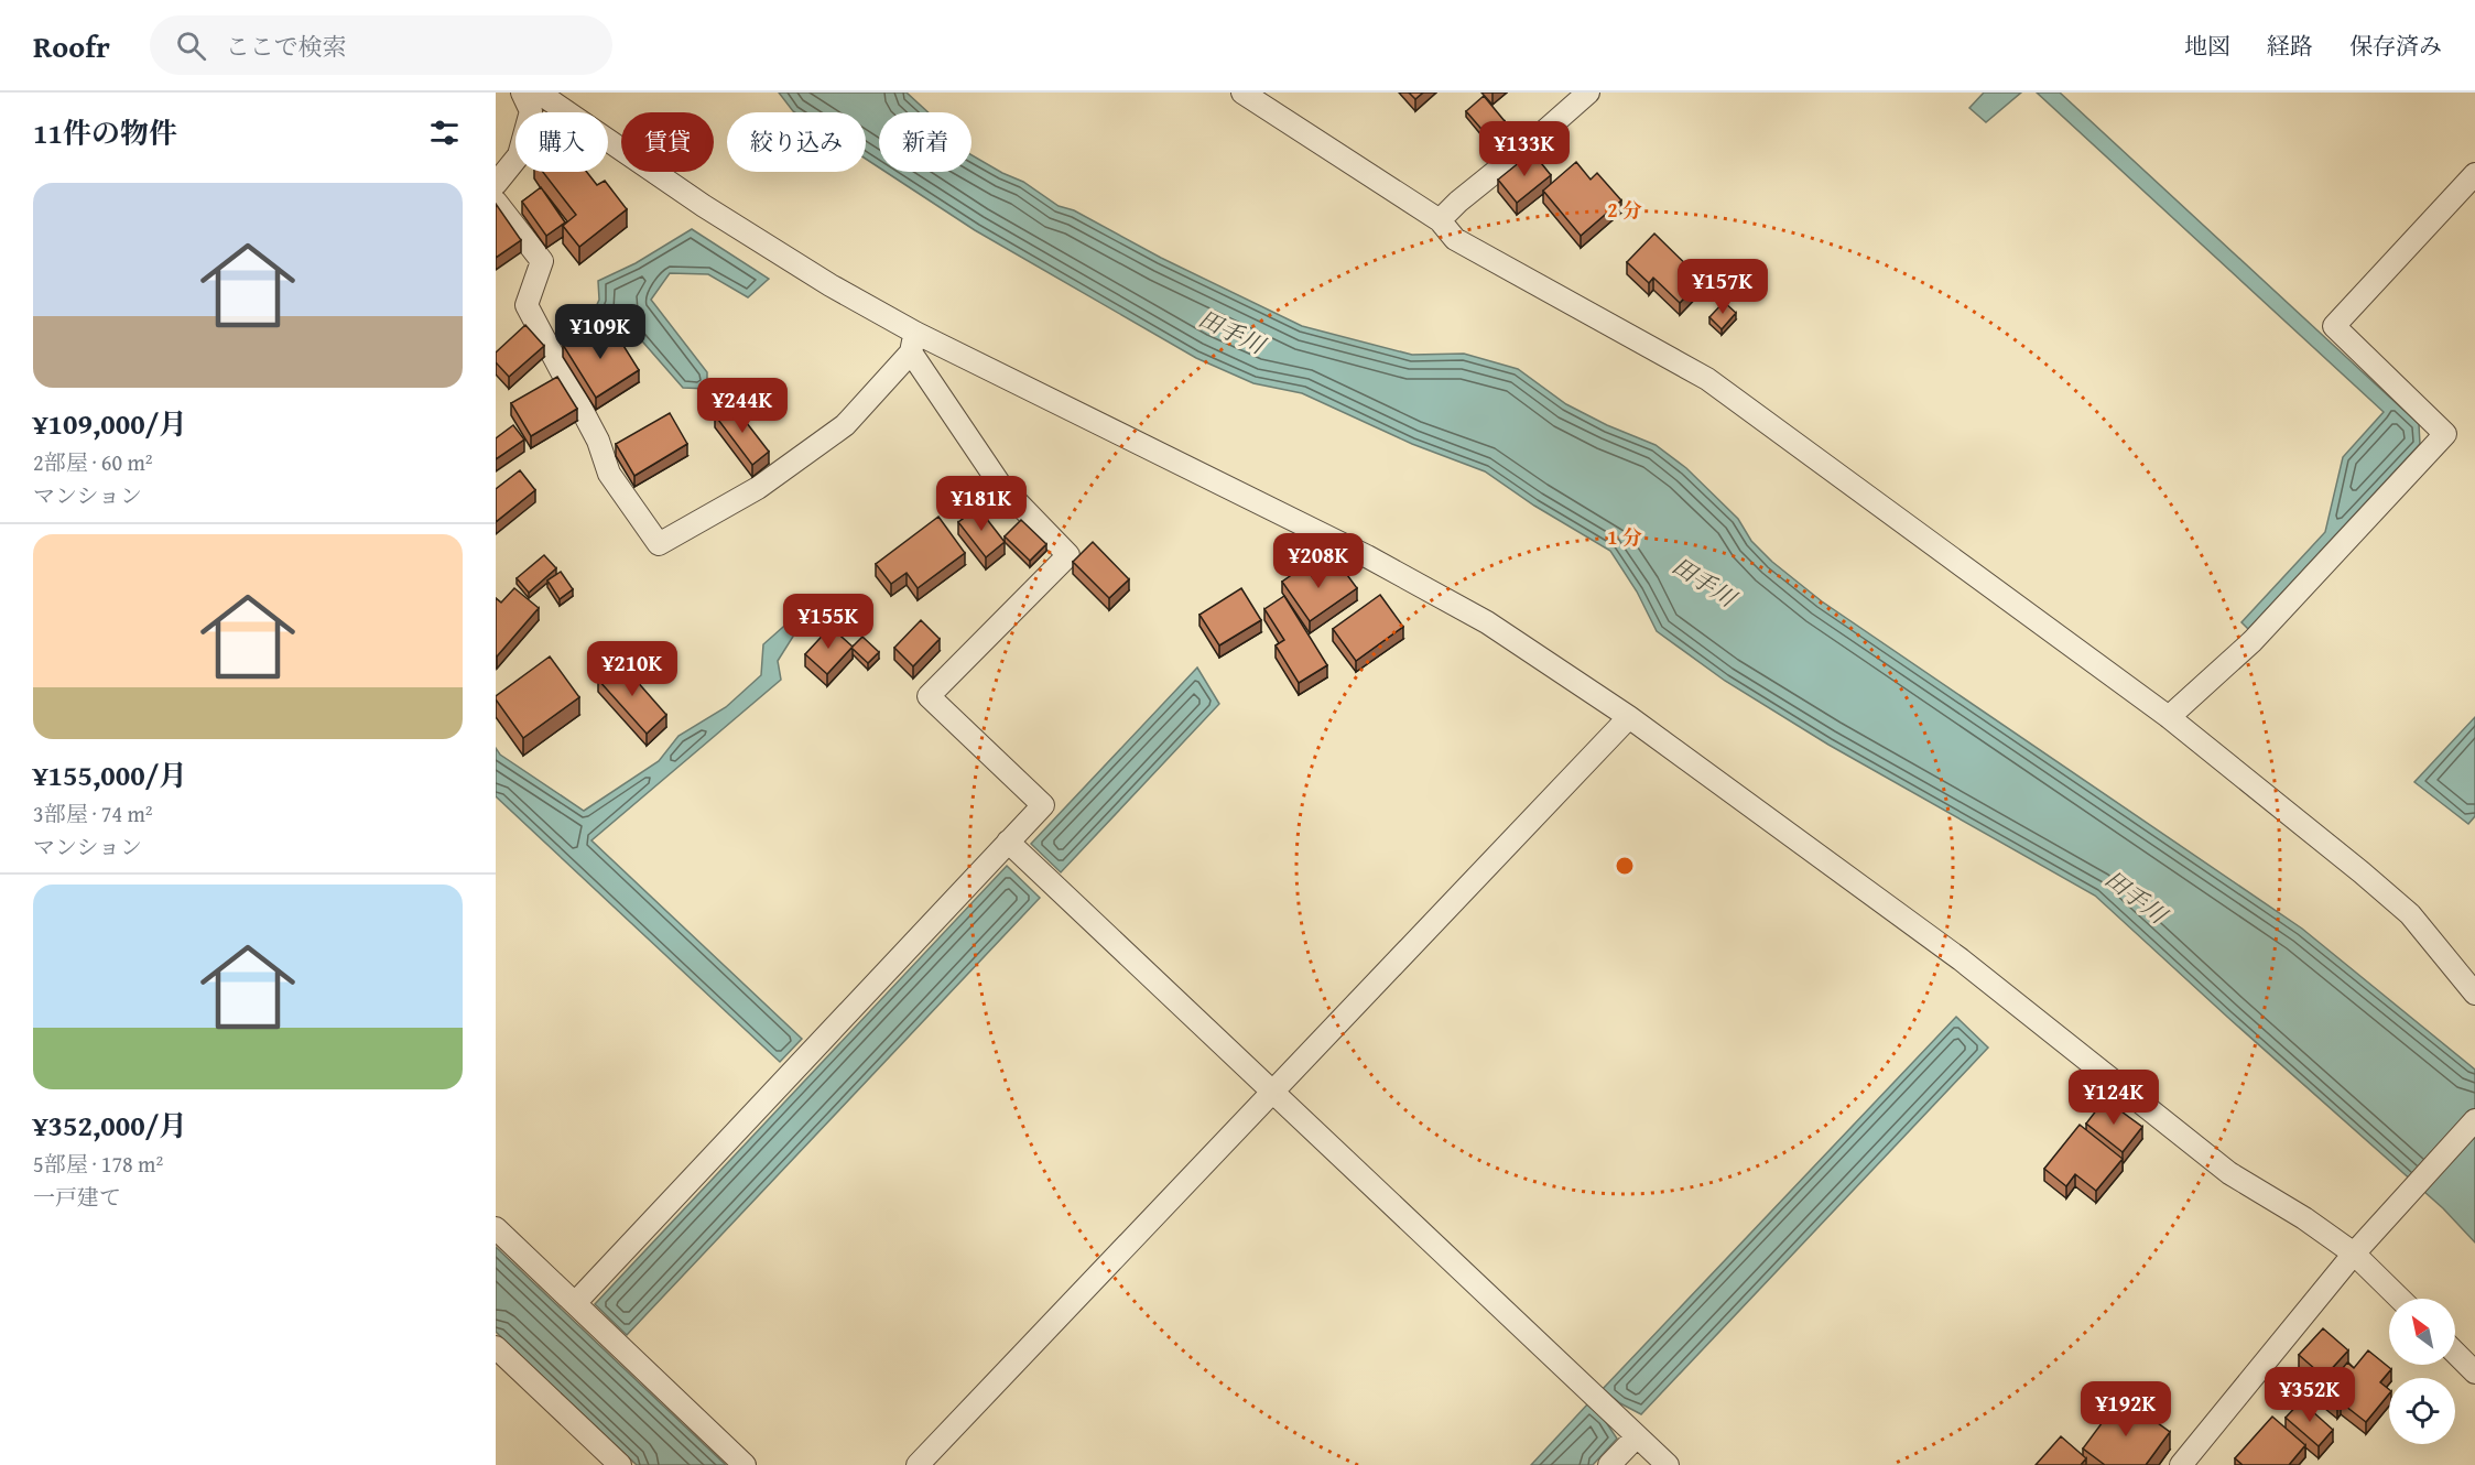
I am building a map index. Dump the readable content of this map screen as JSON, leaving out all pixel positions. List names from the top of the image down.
{
  "water": ["田手川"],
  "north": "top left",
  "page": {
    "header": "Roofr",
    "search": "ここで検索",
    "nav": ["地図", "経路", "保存済み"],
    "heading": "11件の物件",
    "chip": [
      "購入",
      "賃貸",
      "絞り込み",
      "新着"
    ],
    "price": [
      "¥133K",
      "¥157K",
      "¥109K",
      "¥244K",
      "¥181K",
      "¥208K",
      "¥155K",
      "¥210K",
      "¥124K",
      "¥352K",
      "¥192K"
    ],
    "list": [
      {
        "name": "¥109,000/月",
        "note": "2部屋 · 60 m² · マンション"
      },
      {
        "name": "¥155,000/月",
        "note": "3部屋 · 74 m² · マンション"
      },
      {
        "name": "¥352,000/月",
        "note": "5部屋 · 178 m² · 一戸建て"
      }
    ]
  },
  "rings": ["2 分", "1 分"]
}
